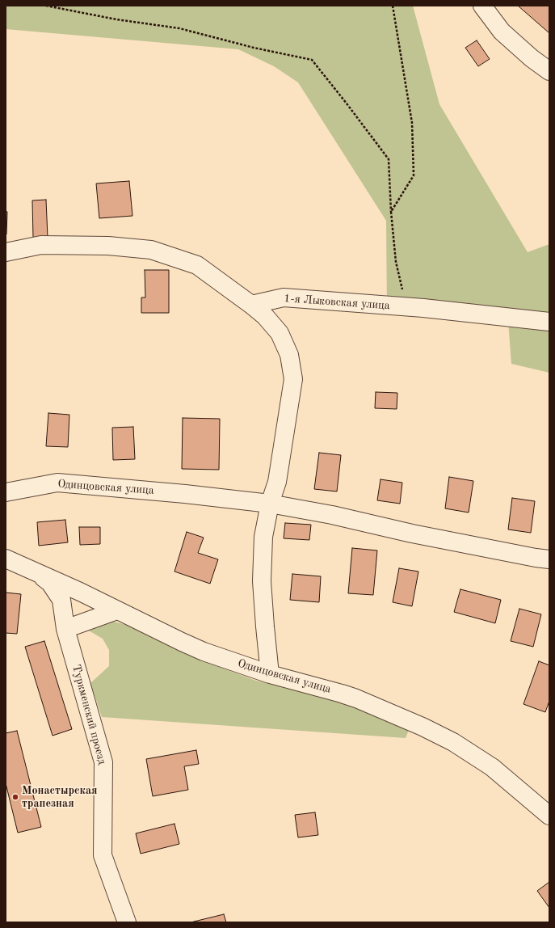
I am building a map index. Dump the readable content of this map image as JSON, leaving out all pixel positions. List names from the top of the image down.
{
  "streets": {
    "street": ["1-я Лыковская улица", "Одинцовская улица", "Туркменский проезд"]
  },
  "crossings": [
    ["Одинцовская улица", "Туркменский проезд"]
  ],
  "places": ["Монастырская трапезная"]
}
